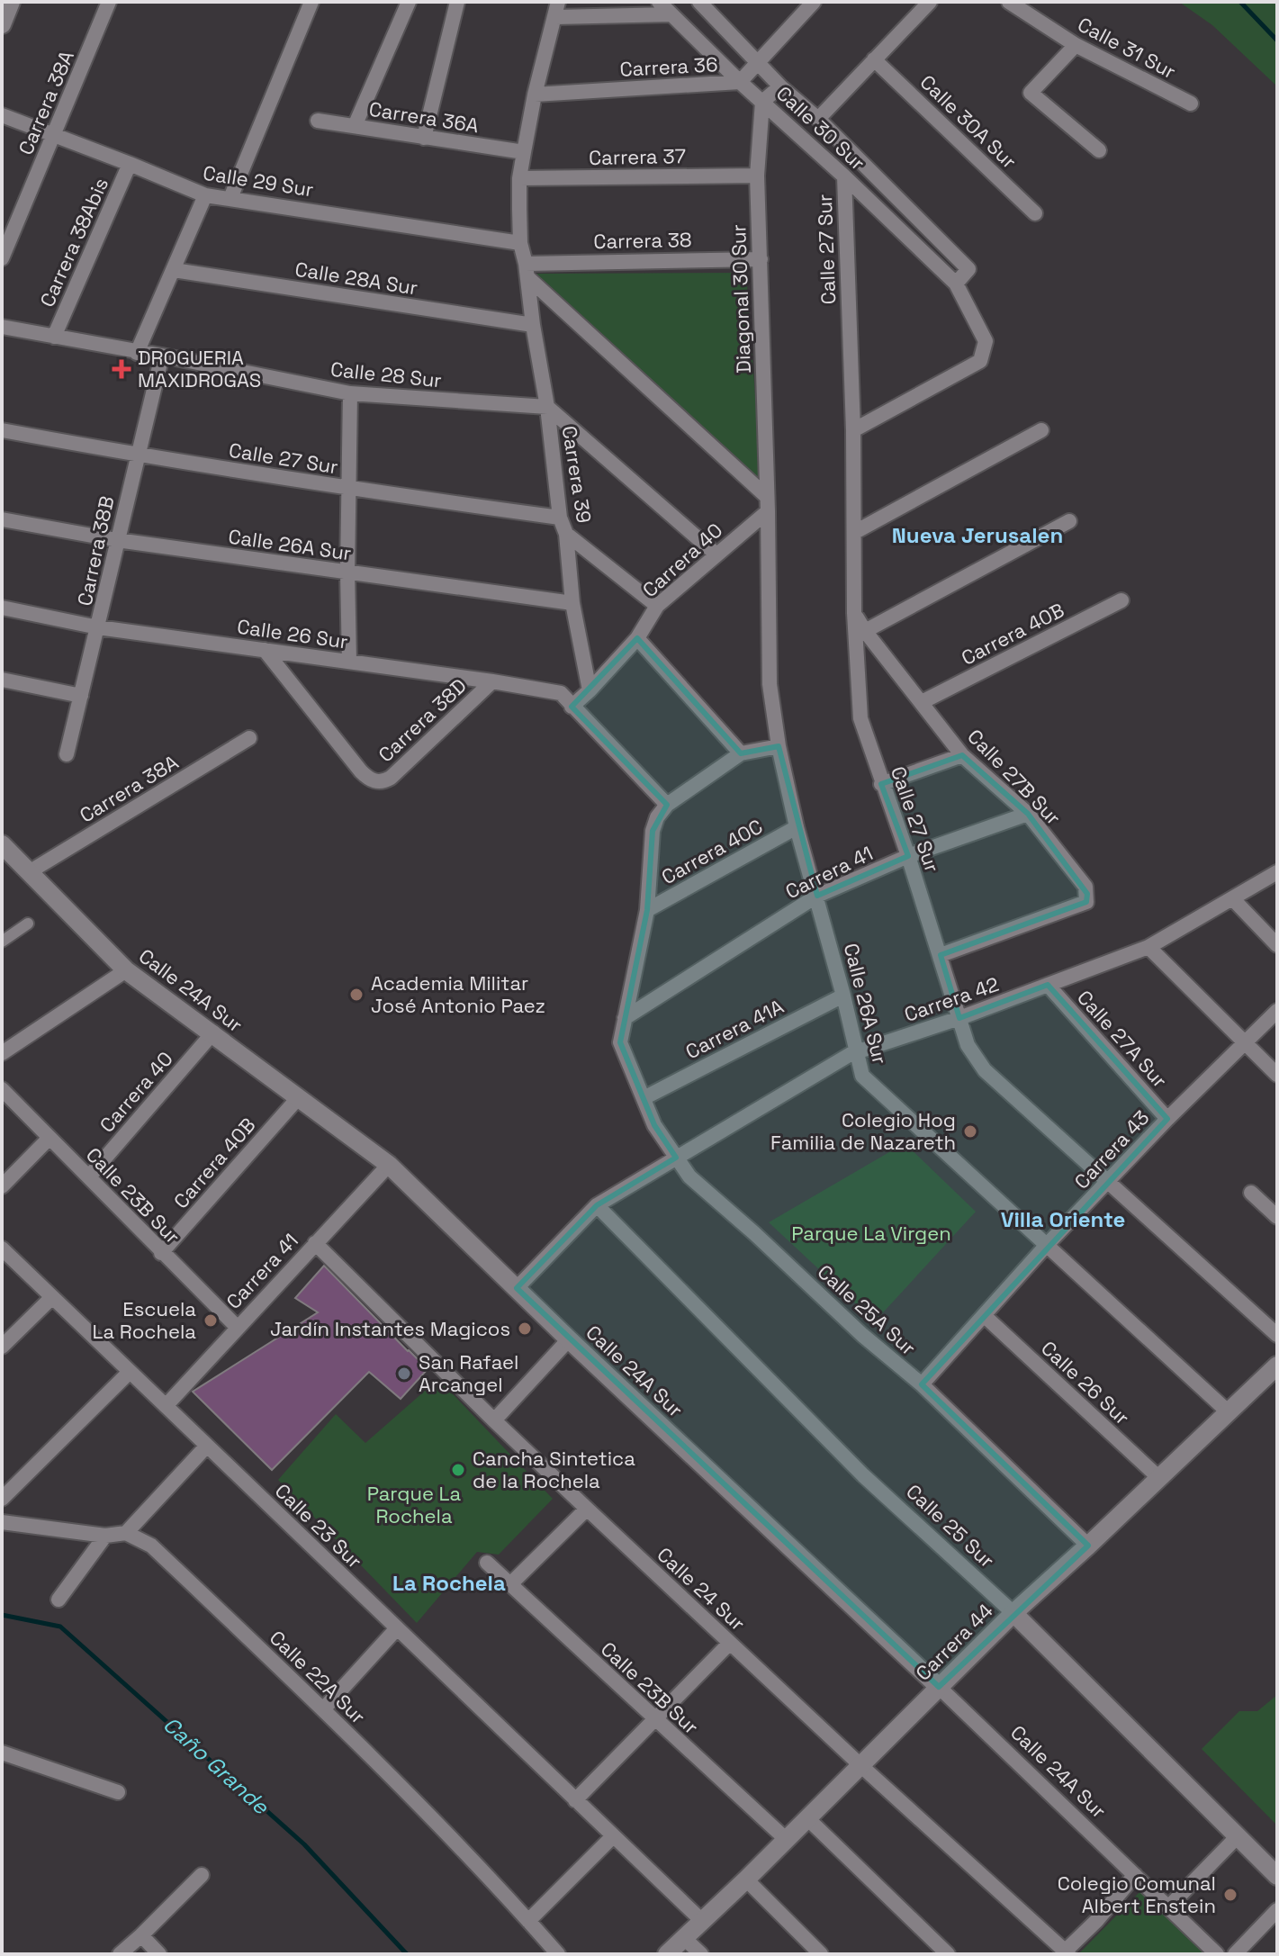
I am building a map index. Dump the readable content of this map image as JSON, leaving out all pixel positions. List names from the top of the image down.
{
  "streets": {
    "street": [
      "Calle 31 Sur",
      "Carrera 36",
      "Carrera 38A",
      "Carrera 36A",
      "Calle 30A Sur",
      "Calle 30 Sur",
      "Carrera 37",
      "Calle 29 Sur",
      "Carrera 38",
      "Carrera 38Abis",
      "Calle 27 Sur",
      "Calle 28A Sur",
      "Diagonal 30 Sur",
      "Calle 28 Sur",
      "Carrera 39",
      "Calle 26A Sur",
      "Carrera 38B",
      "Carrera 40",
      "Calle 26 Sur",
      "Carrera 40B",
      "Carrera 38D",
      "Calle 27B Sur",
      "Carrera 40C",
      "Carrera 41",
      "Calle 24A Sur",
      "Carrera 42",
      "Carrera 41A",
      "Calle 27A Sur",
      "Carrera 43",
      "Calle 23B Sur",
      "Calle 25A Sur",
      "Calle 23 Sur",
      "Calle 25 Sur",
      "Calle 24 Sur",
      "Carrera 44",
      "Calle 22A Sur"
    ]
  },
  "crossings": [
    ["Carrera 36", "Calle 30 Sur"],
    ["Carrera 36", "Carrera 39"],
    ["Carrera 38A", "Calle 29 Sur"],
    ["Carrera 38A", "Calle 24A Sur"],
    ["Carrera 36A", "Carrera 39"],
    ["Calle 30 Sur", "Calle 27 Sur"],
    ["Calle 30 Sur", "Diagonal 30 Sur"],
    ["Carrera 37", "Diagonal 30 Sur"],
    ["Carrera 37", "Carrera 39"],
    ["Calle 29 Sur", "Carrera 38Abis"],
    ["Calle 29 Sur", "Carrera 39"],
    ["Carrera 38", "Diagonal 30 Sur"],
    ["Carrera 38", "Carrera 39"],
    ["Carrera 38Abis", "Calle 28 Sur"],
    ["Calle 27 Sur", "Carrera 39"],
    ["Calle 27 Sur", "Carrera 38B"],
    ["Calle 27 Sur", "Calle 27B Sur"],
    ["Calle 27 Sur", "Carrera 41"],
    ["Calle 27 Sur", "Carrera 42"],
    ["Calle 27 Sur", "Carrera 43"],
    ["Calle 28A Sur", "Carrera 39"],
    ["Diagonal 30 Sur", "Calle 26A Sur"],
    ["Calle 28 Sur", "Carrera 39"],
    ["Calle 28 Sur", "Carrera 38B"],
    ["Carrera 39", "Calle 26A Sur"],
    ["Carrera 39", "Carrera 40"],
    ["Calle 26A Sur", "Carrera 38B"],
    ["Calle 26A Sur", "Carrera 40"],
    ["Calle 26A Sur", "Carrera 40C"],
    ["Calle 26A Sur", "Carrera 41"],
    ["Calle 26A Sur", "Carrera 42"],
    ["Calle 26A Sur", "Carrera 41A"],
    ["Calle 26A Sur", "Carrera 43"],
    ["Calle 26A Sur", "Carrera 44"],
    ["Carrera 38B", "Calle 26 Sur"],
    ["Carrera 40", "Calle 26 Sur"],
    ["Carrera 40", "Calle 24A Sur"],
    ["Carrera 40", "Calle 23B Sur"],
    ["Calle 26 Sur", "Carrera 38D"],
    ["Calle 26 Sur", "Carrera 43"],
    ["Calle 26 Sur", "Carrera 44"],
    ["Carrera 40B", "Calle 27B Sur"],
    ["Carrera 40B", "Calle 24A Sur"],
    ["Carrera 40B", "Calle 23B Sur"],
    ["Calle 27B Sur", "Carrera 41"],
    ["Carrera 40C", "Calle 25A Sur"],
    ["Carrera 41", "Calle 24A Sur"],
    ["Carrera 41", "Calle 23B Sur"],
    ["Carrera 41", "Calle 25A Sur"],
    ["Carrera 41", "Calle 23 Sur"],
    ["Carrera 41", "Calle 24 Sur"],
    ["Calle 24A Sur", "Carrera 42"],
    ["Calle 24A Sur", "Carrera 44"],
    ["Carrera 42", "Calle 27A Sur"],
    ["Carrera 42", "Calle 25A Sur"],
    ["Carrera 42", "Calle 25 Sur"],
    ["Carrera 41A", "Calle 25A Sur"],
    ["Calle 27A Sur", "Carrera 43"],
    ["Carrera 43", "Calle 25A Sur"],
    ["Calle 23B Sur", "Carrera 44"],
    ["Calle 25A Sur", "Carrera 44"],
    ["Calle 23 Sur", "Carrera 44"],
    ["Calle 25 Sur", "Carrera 44"],
    ["Calle 24 Sur", "Carrera 44"]
  ],
  "districts": ["Nueva Jerusalen", "Villa Oriente", "La Rochela"],
  "water": ["Caño Grande"],
  "parks": ["Parque La Virgen", "Parque La Rochela"],
  "places": {
    "health": ["DROGUERIA MAXIDROGAS"],
    "other": [
      "Academia Militar José Antonio Paez",
      "Colegio Hog Familia de Nazareth",
      "Escuela La Rochela",
      "Jardín Instantes Magicos",
      "San Rafael Arcangel",
      "Cancha Sintetica de la Rochela",
      "Colegio Comunal Albert Enstein"
    ]
  }
}
